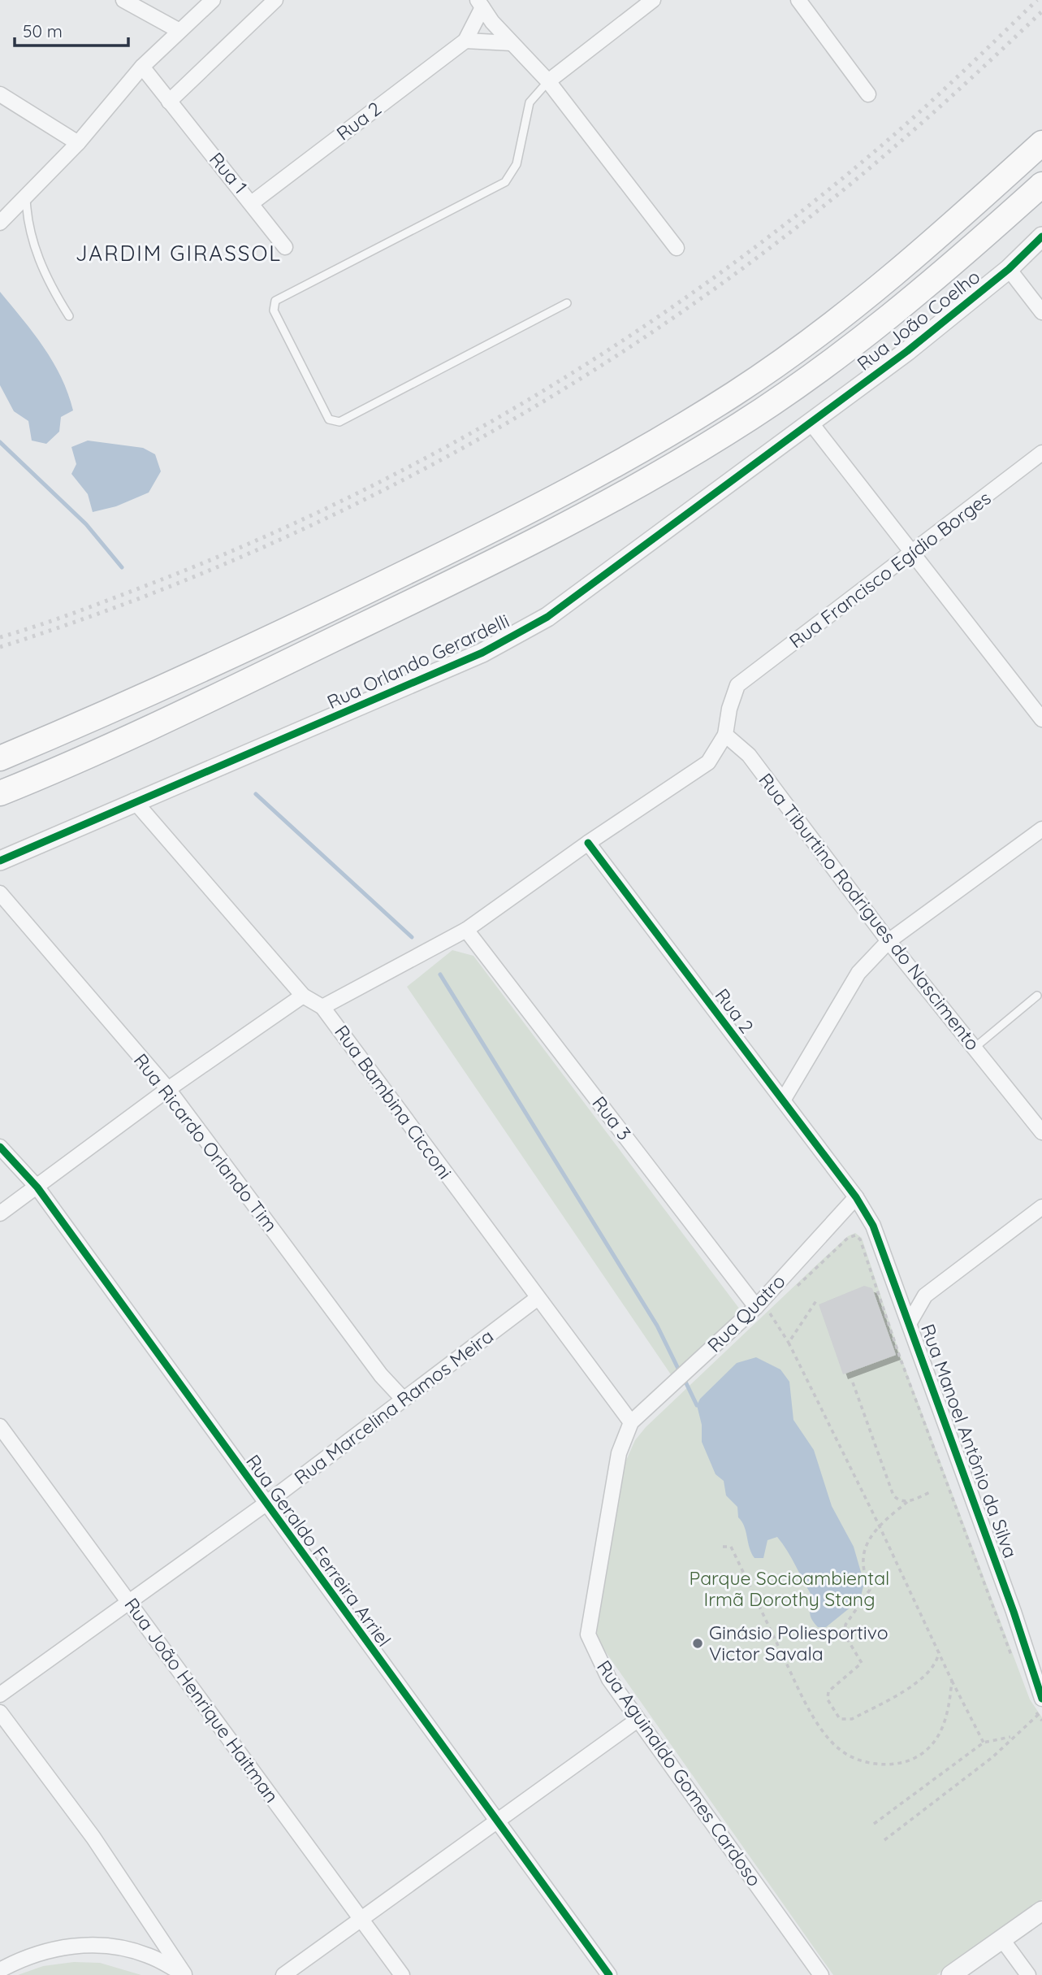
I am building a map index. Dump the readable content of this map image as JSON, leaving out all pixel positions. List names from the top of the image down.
{
  "streets": {
    "street": [
      "Rua 2",
      "Rua 1",
      "Rua João Coelho",
      "Rua Francisco Egídio Borges",
      "Rua Orlando Gerardelli",
      "Rua Tiburtino Rodrigues do Nascimento",
      "Rua Bambina Cicconi",
      "Rua 3",
      "Rua Ricardo Orlando Tim",
      "Rua Quatro",
      "Rua Marcelina Ramos Meira",
      "Rua Manoel Antônio da Silva",
      "Rua Geraldo Ferreira Arriel",
      "Rua João Henrique Haitman",
      "Rua Aguinaldo Gomes Cardoso"
    ]
  },
  "crossings": [
    ["Rua 2", "Rua 1"],
    ["Rua 2", "Rua Quatro"],
    ["Rua 2", "Rua Manoel Antônio da Silva"],
    ["Rua João Coelho", "Rua Orlando Gerardelli"],
    ["Rua Francisco Egídio Borges", "Rua Tiburtino Rodrigues do Nascimento"],
    ["Rua Orlando Gerardelli", "Rua Bambina Cicconi"],
    ["Rua Bambina Cicconi", "Rua Quatro"],
    ["Rua Bambina Cicconi", "Rua Marcelina Ramos Meira"],
    ["Rua Bambina Cicconi", "Rua Aguinaldo Gomes Cardoso"],
    ["Rua 3", "Rua Quatro"],
    ["Rua Ricardo Orlando Tim", "Rua Marcelina Ramos Meira"],
    ["Rua Quatro", "Rua Manoel Antônio da Silva"],
    ["Rua Quatro", "Rua Aguinaldo Gomes Cardoso"],
    ["Rua Marcelina Ramos Meira", "Rua Geraldo Ferreira Arriel"],
    ["Rua Marcelina Ramos Meira", "Rua João Henrique Haitman"]
  ],
  "districts": ["JARDIM GIRASSOL"],
  "parks": ["Parque Socioambiental Irmã Dorothy Stang"],
  "places": ["Ginásio Poliesportivo Victor Savala"],
  "scale_bar": "50 m"
}
